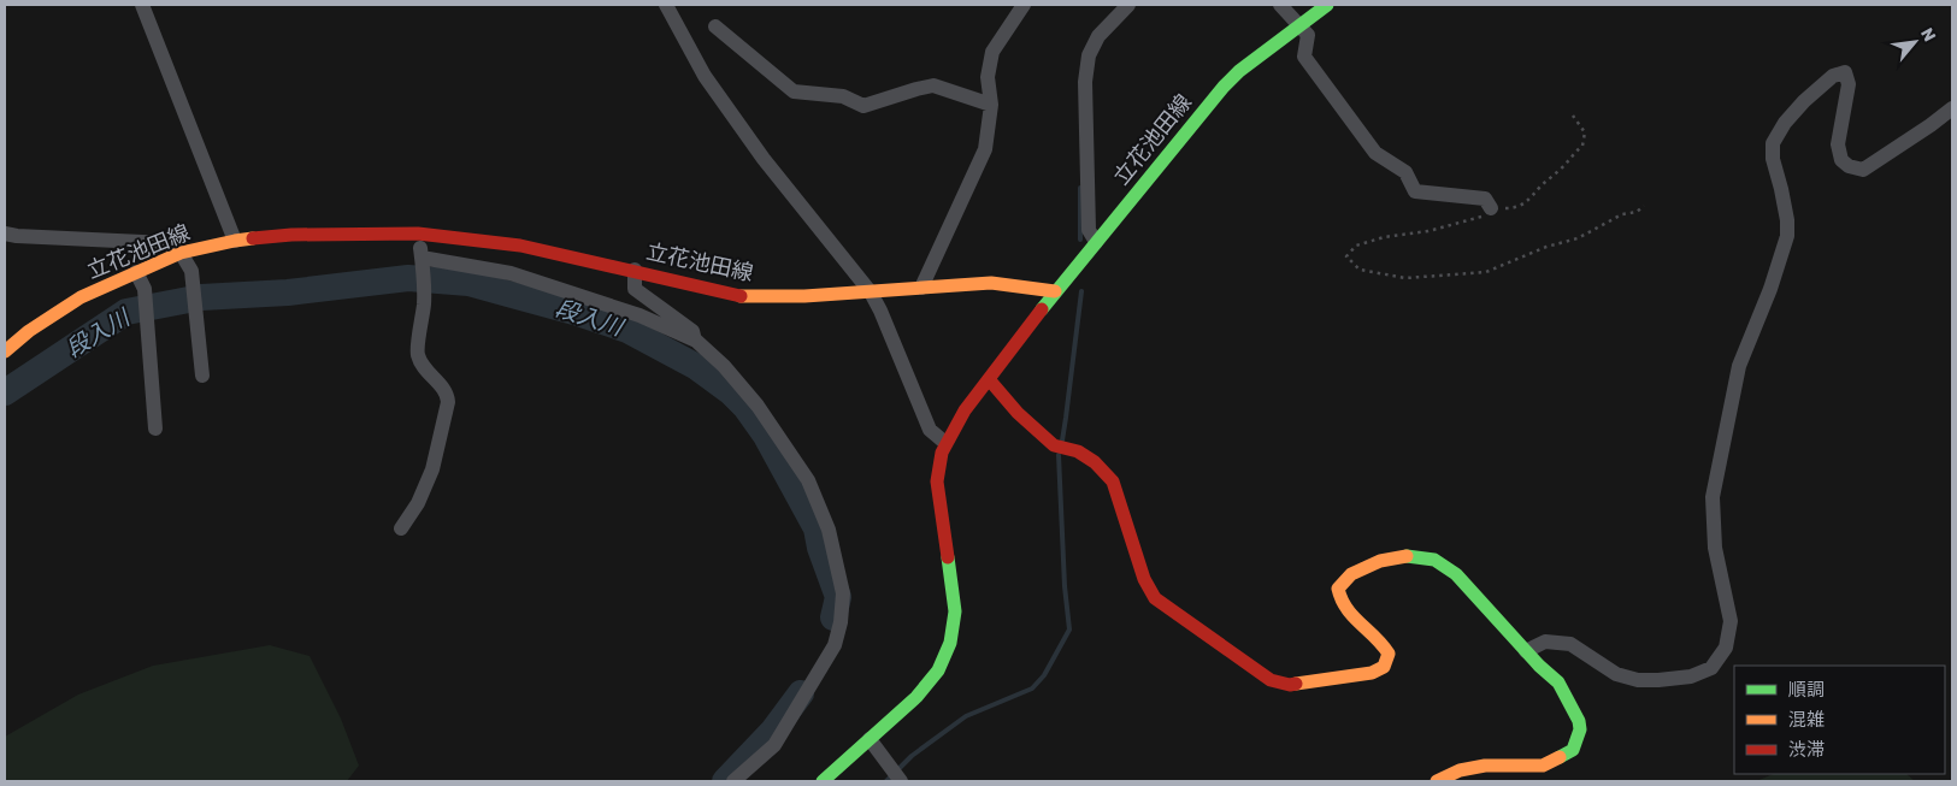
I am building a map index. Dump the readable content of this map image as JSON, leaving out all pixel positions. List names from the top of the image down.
{
  "streets": {
    "street": ["立花池田線"]
  },
  "water": ["段入川"],
  "legend": ["順調", "混雑", "渋滞"],
  "north": "top right"
}
